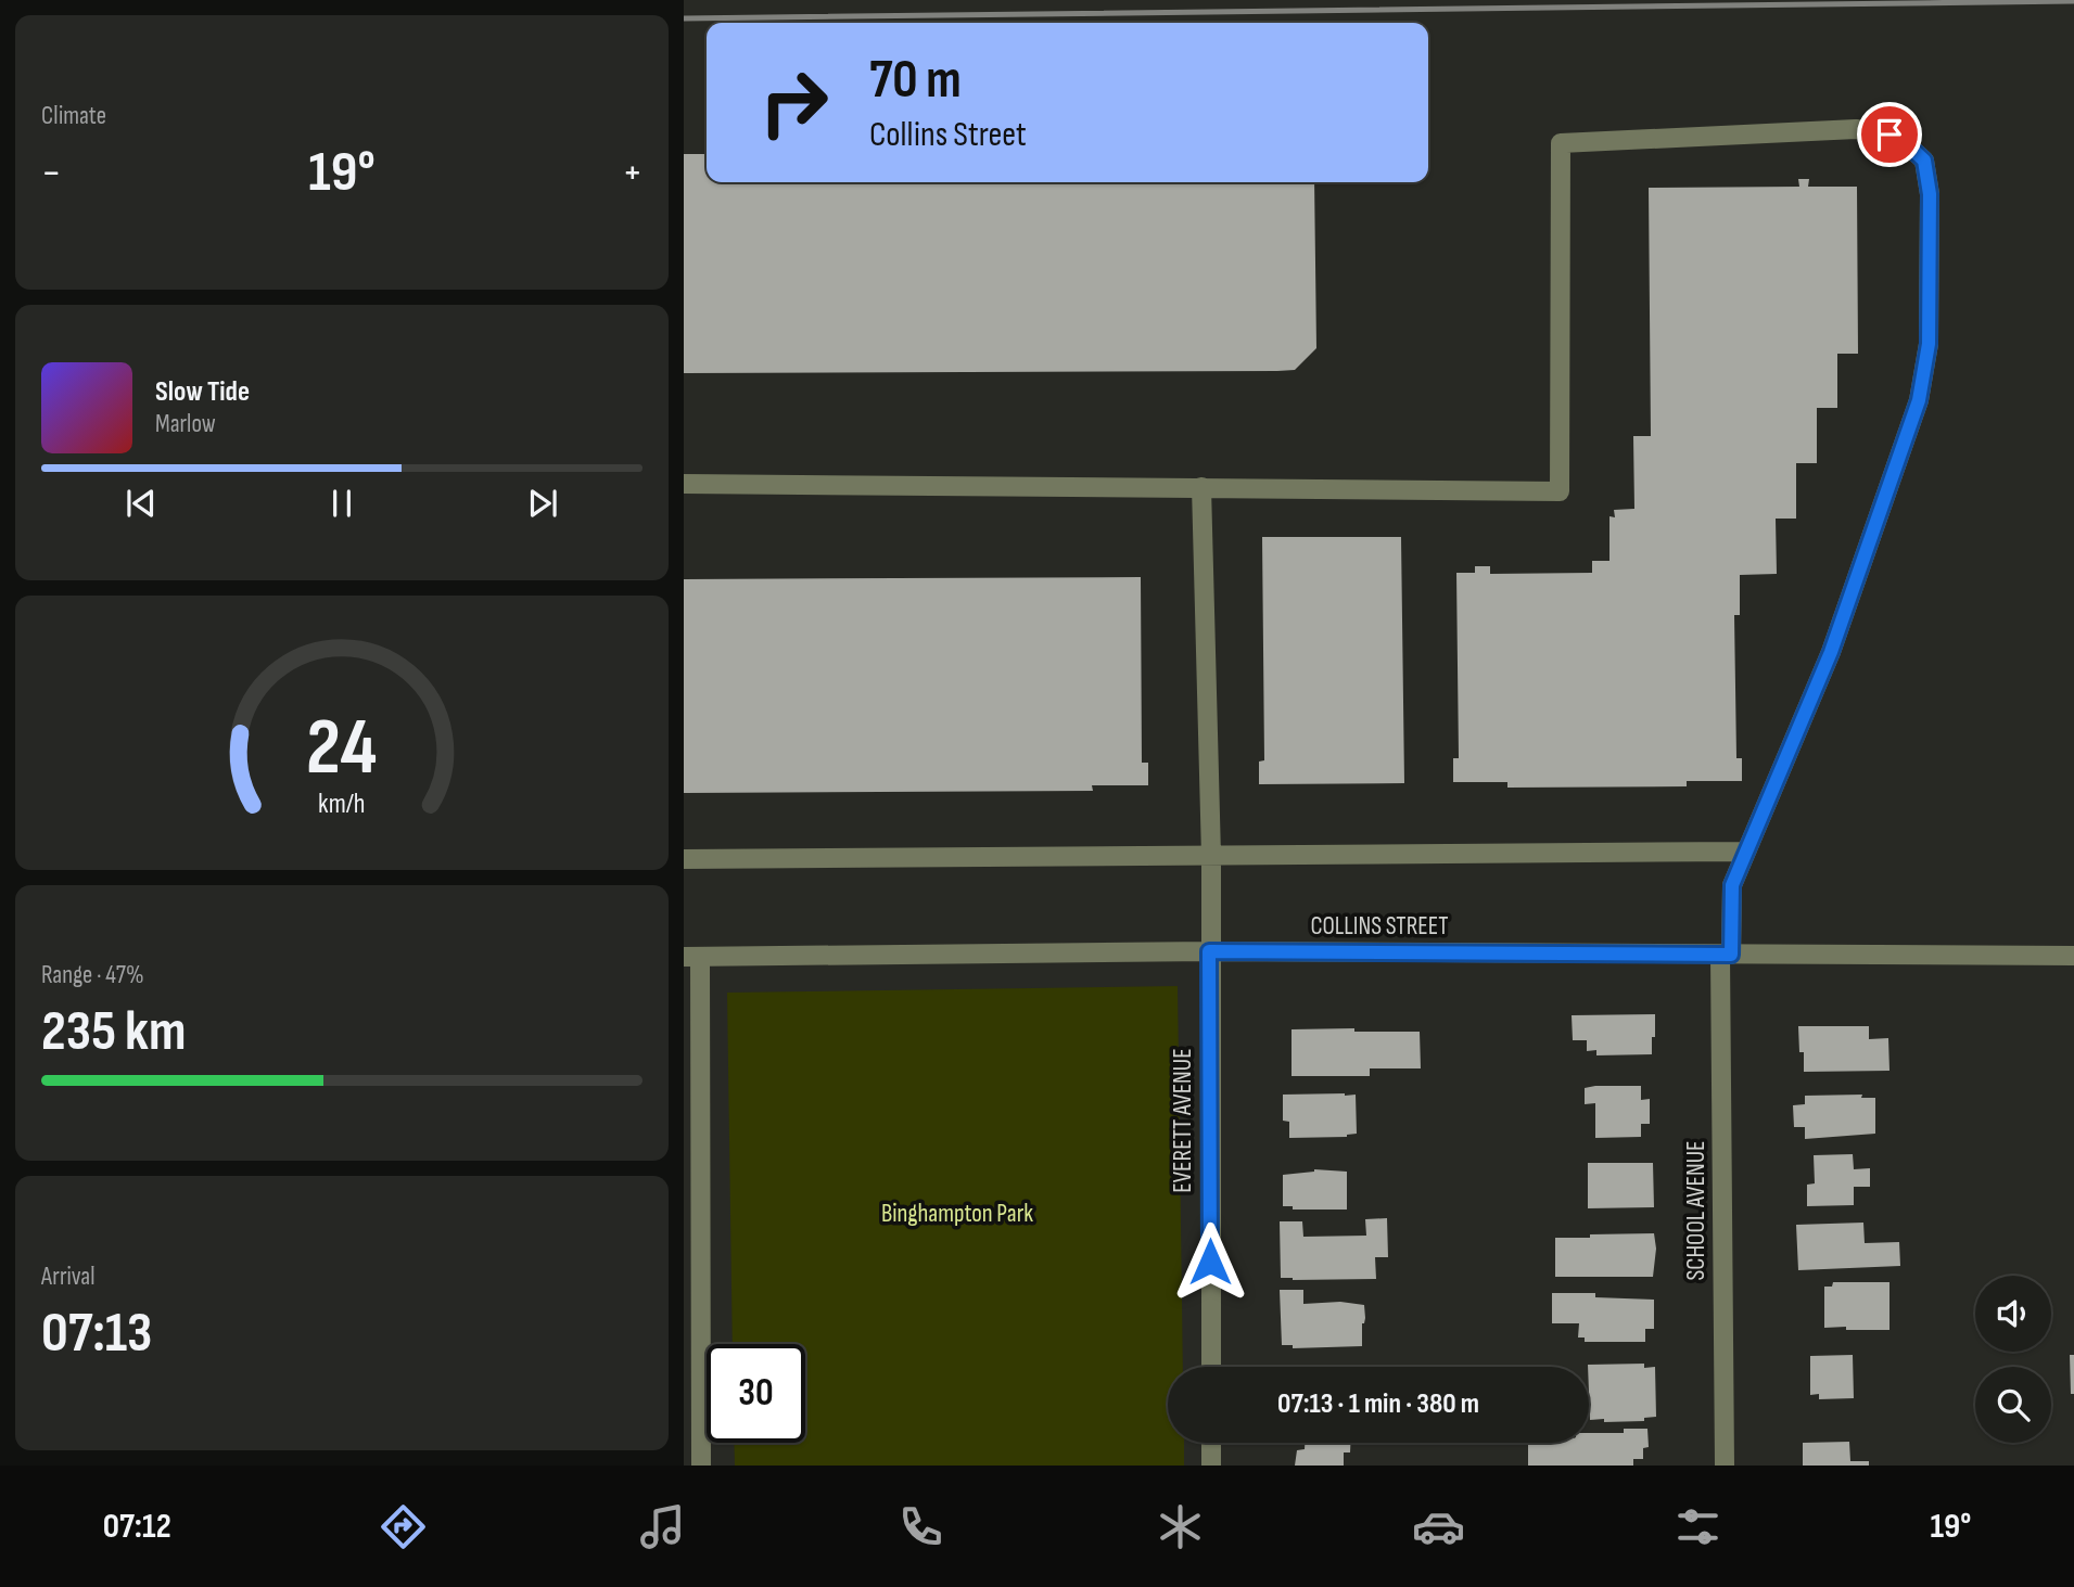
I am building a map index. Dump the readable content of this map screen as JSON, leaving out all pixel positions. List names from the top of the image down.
{
  "streets": {
    "street": ["COLLINS STREET", "EVERETT AVENUE", "SCHOOL AVENUE"]
  },
  "crossings": [
    ["COLLINS STREET", "EVERETT AVENUE"],
    ["COLLINS STREET", "SCHOOL AVENUE"],
    ["EVERETT AVENUE", "SCHOOL AVENUE"]
  ],
  "parks": ["Binghampton Park"],
  "page": {
    "tile": [
      "Climate",
      ["Range · 47%", "235 km"],
      ["Arrival", "07:13"]
    ],
    "turn": ["70 m", "Collins Street"],
    "heat": ["−", "19°", "+"],
    "song": ["Slow Tide", "Marlow"],
    "limit": "30",
    "trip": "07:13 · 1 min · 380 m",
    "tabs": ["07:12", "19°"],
    "gauge": ["24", "km/h"]
  }
}
